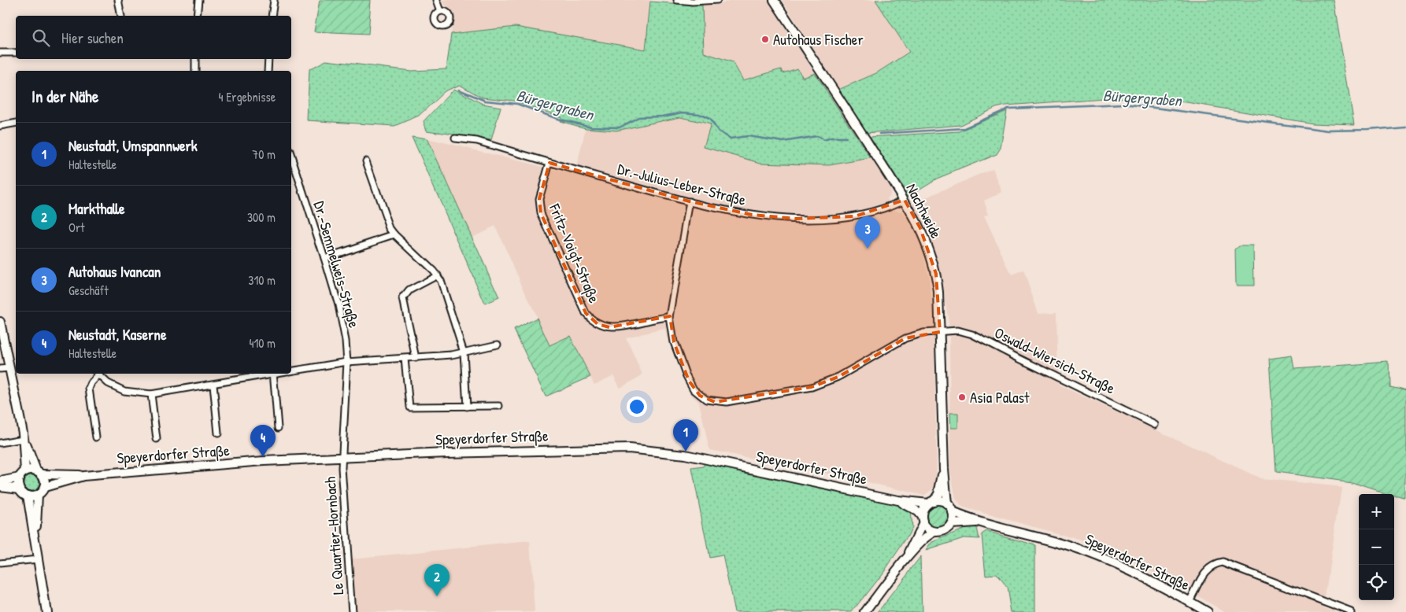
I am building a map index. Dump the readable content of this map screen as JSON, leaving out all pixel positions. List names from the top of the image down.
{
  "streets": {
    "street": [
      "Dr.-Julius-Leber-Straße",
      "Nachtweide",
      "Fritz-Voigt-Straße",
      "Dr.-Semmelweis-Straße",
      "Oswald-Wiersich-Straße",
      "Speyerdorfer Straße",
      "Le Quartier-Hornbach"
    ]
  },
  "crossings": [
    ["Dr.-Julius-Leber-Straße", "Nachtweide"],
    ["Dr.-Julius-Leber-Straße", "Fritz-Voigt-Straße"],
    ["Dr.-Julius-Leber-Straße", "Oswald-Wiersich-Straße"],
    ["Nachtweide", "Oswald-Wiersich-Straße"],
    ["Nachtweide", "Speyerdorfer Straße"],
    ["Fritz-Voigt-Straße", "Oswald-Wiersich-Straße"],
    ["Dr.-Semmelweis-Straße", "Speyerdorfer Straße"],
    ["Dr.-Semmelweis-Straße", "Le Quartier-Hornbach"],
    ["Speyerdorfer Straße", "Le Quartier-Hornbach"]
  ],
  "water": ["Bürgergraben"],
  "places": ["Autohaus Fischer", "Asia Palast"],
  "page": {
    "search": "Hier suchen",
    "heading": ["In der Nähe", "4 Ergebnisse"],
    "list": [
      {
        "mark": "1",
        "name": "Neustadt, Umspannwerk",
        "note": "Haltestelle",
        "value": "70 m"
      },
      {
        "mark": "2",
        "name": "Markthalle",
        "note": "Ort",
        "value": "300 m"
      },
      {
        "mark": "3",
        "name": "Autohaus Ivancan",
        "note": "Geschäft",
        "value": "310 m"
      },
      {
        "mark": "4",
        "name": "Neustadt, Kaserne",
        "note": "Haltestelle",
        "value": "410 m"
      }
    ],
    "pins": [
      "3",
      "1",
      "4",
      "2"
    ],
    "map_buttons": ["+", "−"]
  }
}
